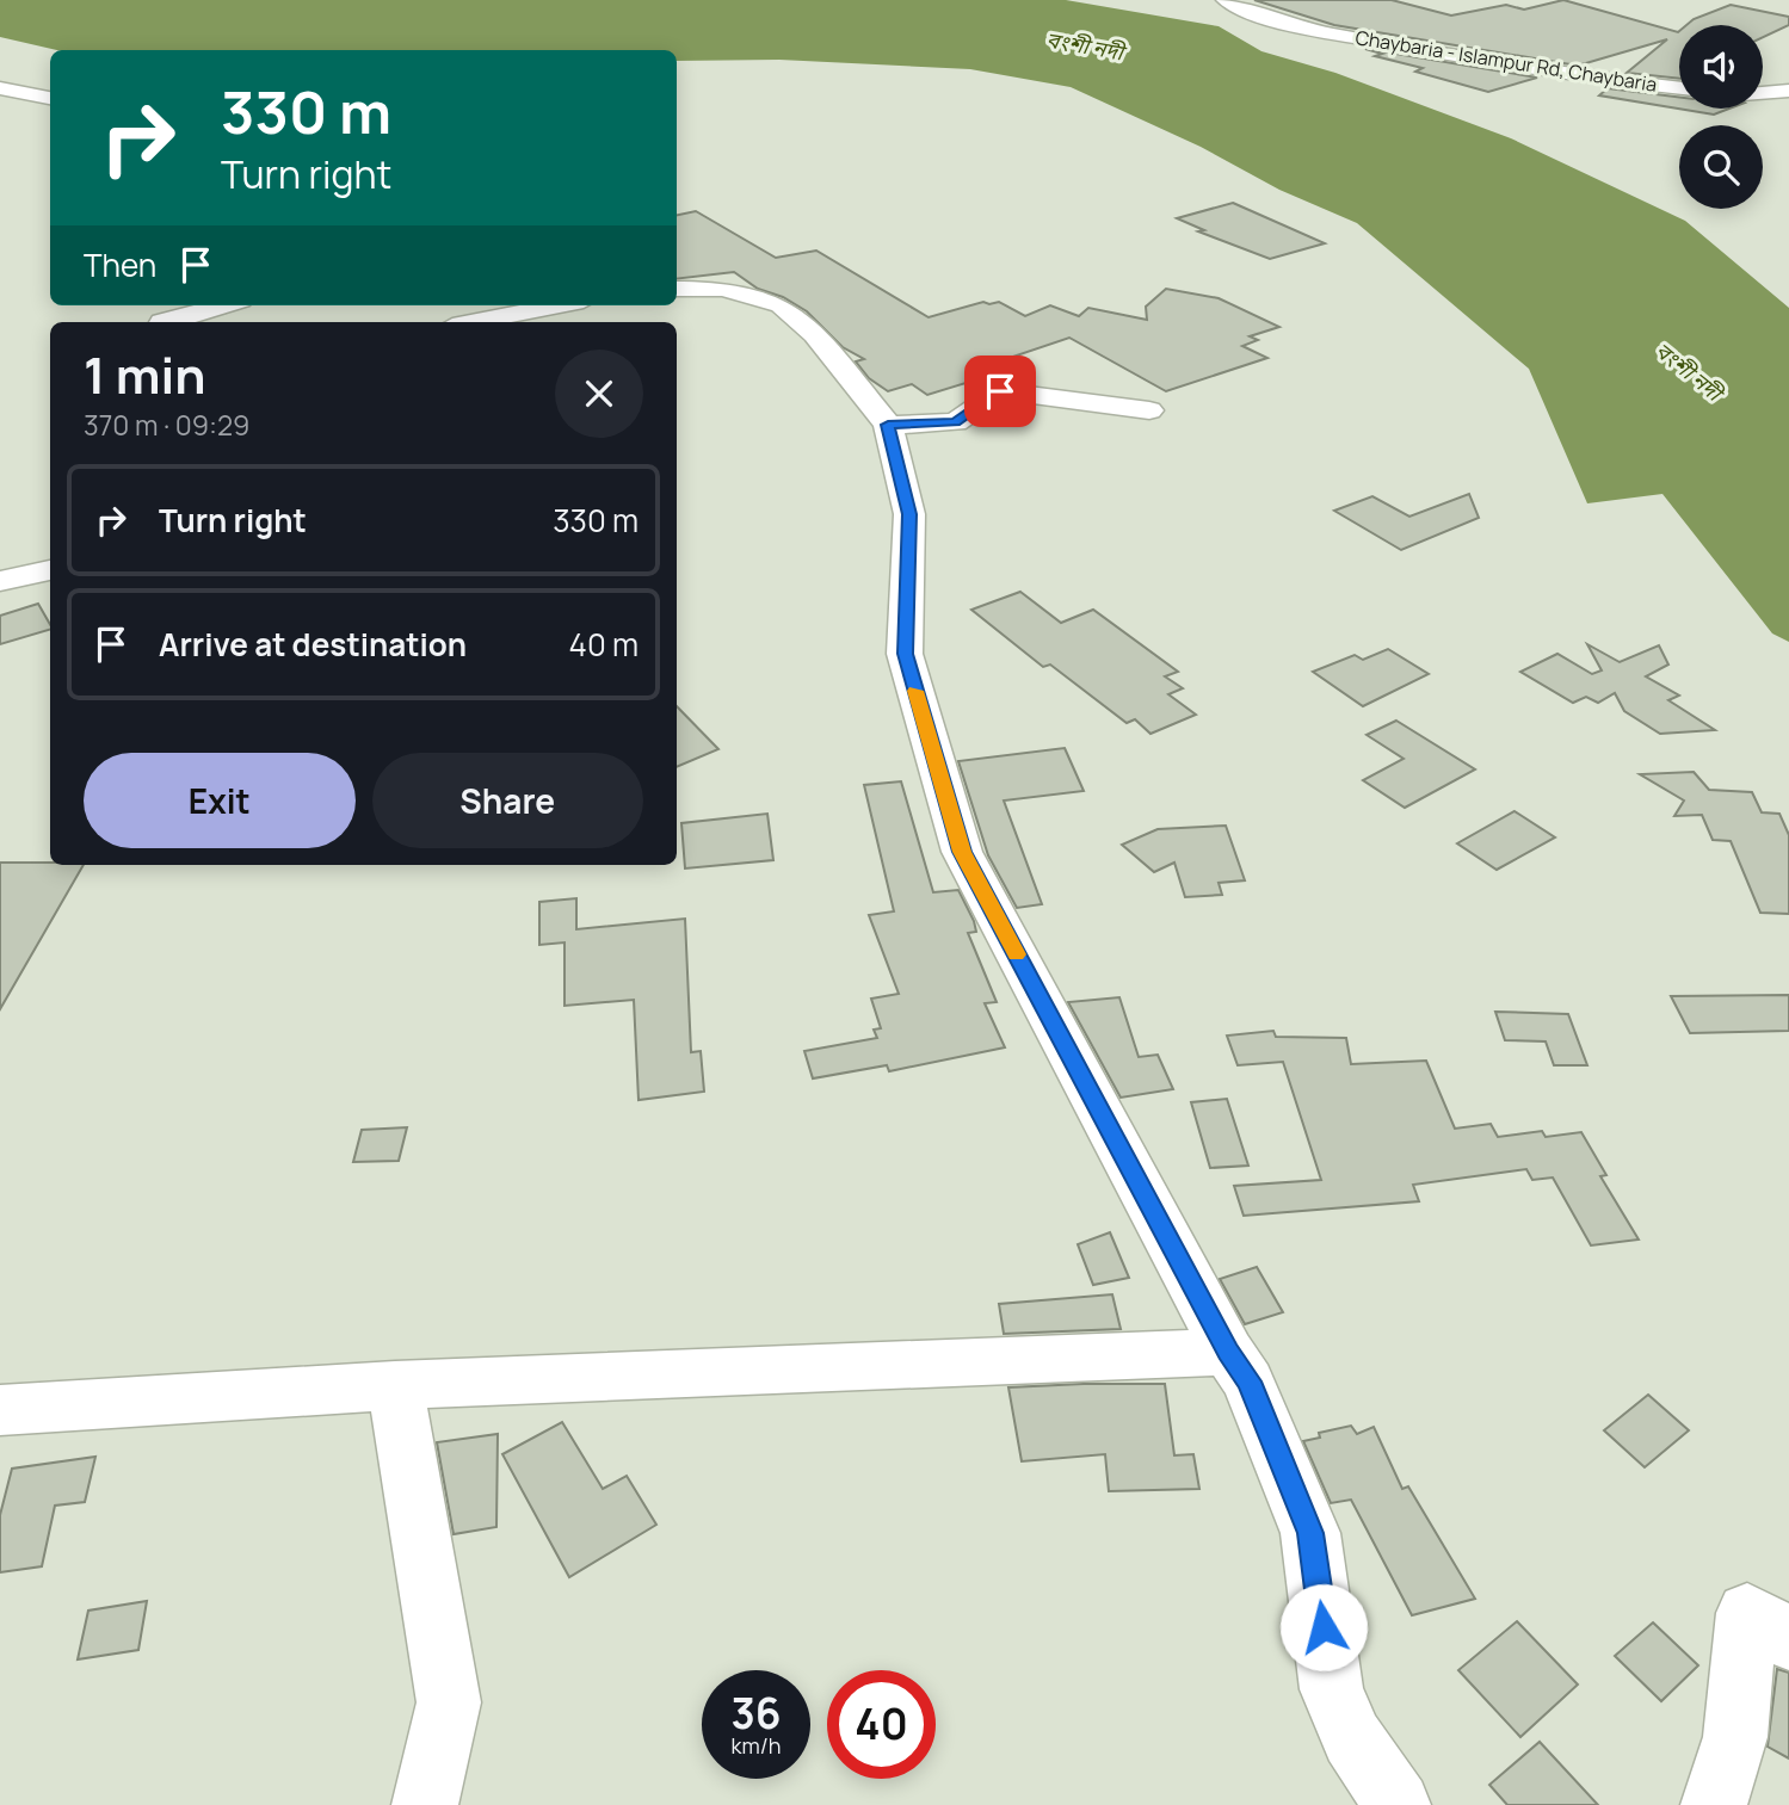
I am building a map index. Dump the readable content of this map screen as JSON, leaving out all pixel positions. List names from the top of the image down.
{
  "streets": {
    "street": ["Chaybaria - Islampur Rd, Chaybaria"]
  },
  "water": ["বংশী নদী"],
  "page": {
    "turn": ["330 m", "Turn right"],
    "then": "Then",
    "heading": ["1 min", "370 m · 09:29"],
    "list": [
      {
        "name": "Turn right",
        "value": "330 m"
      },
      {
        "name": "Arrive at destination",
        "value": "40 m"
      }
    ],
    "buttons": ["Exit", "Share"],
    "speed": "36 km/h",
    "limit": "40"
  }
}
